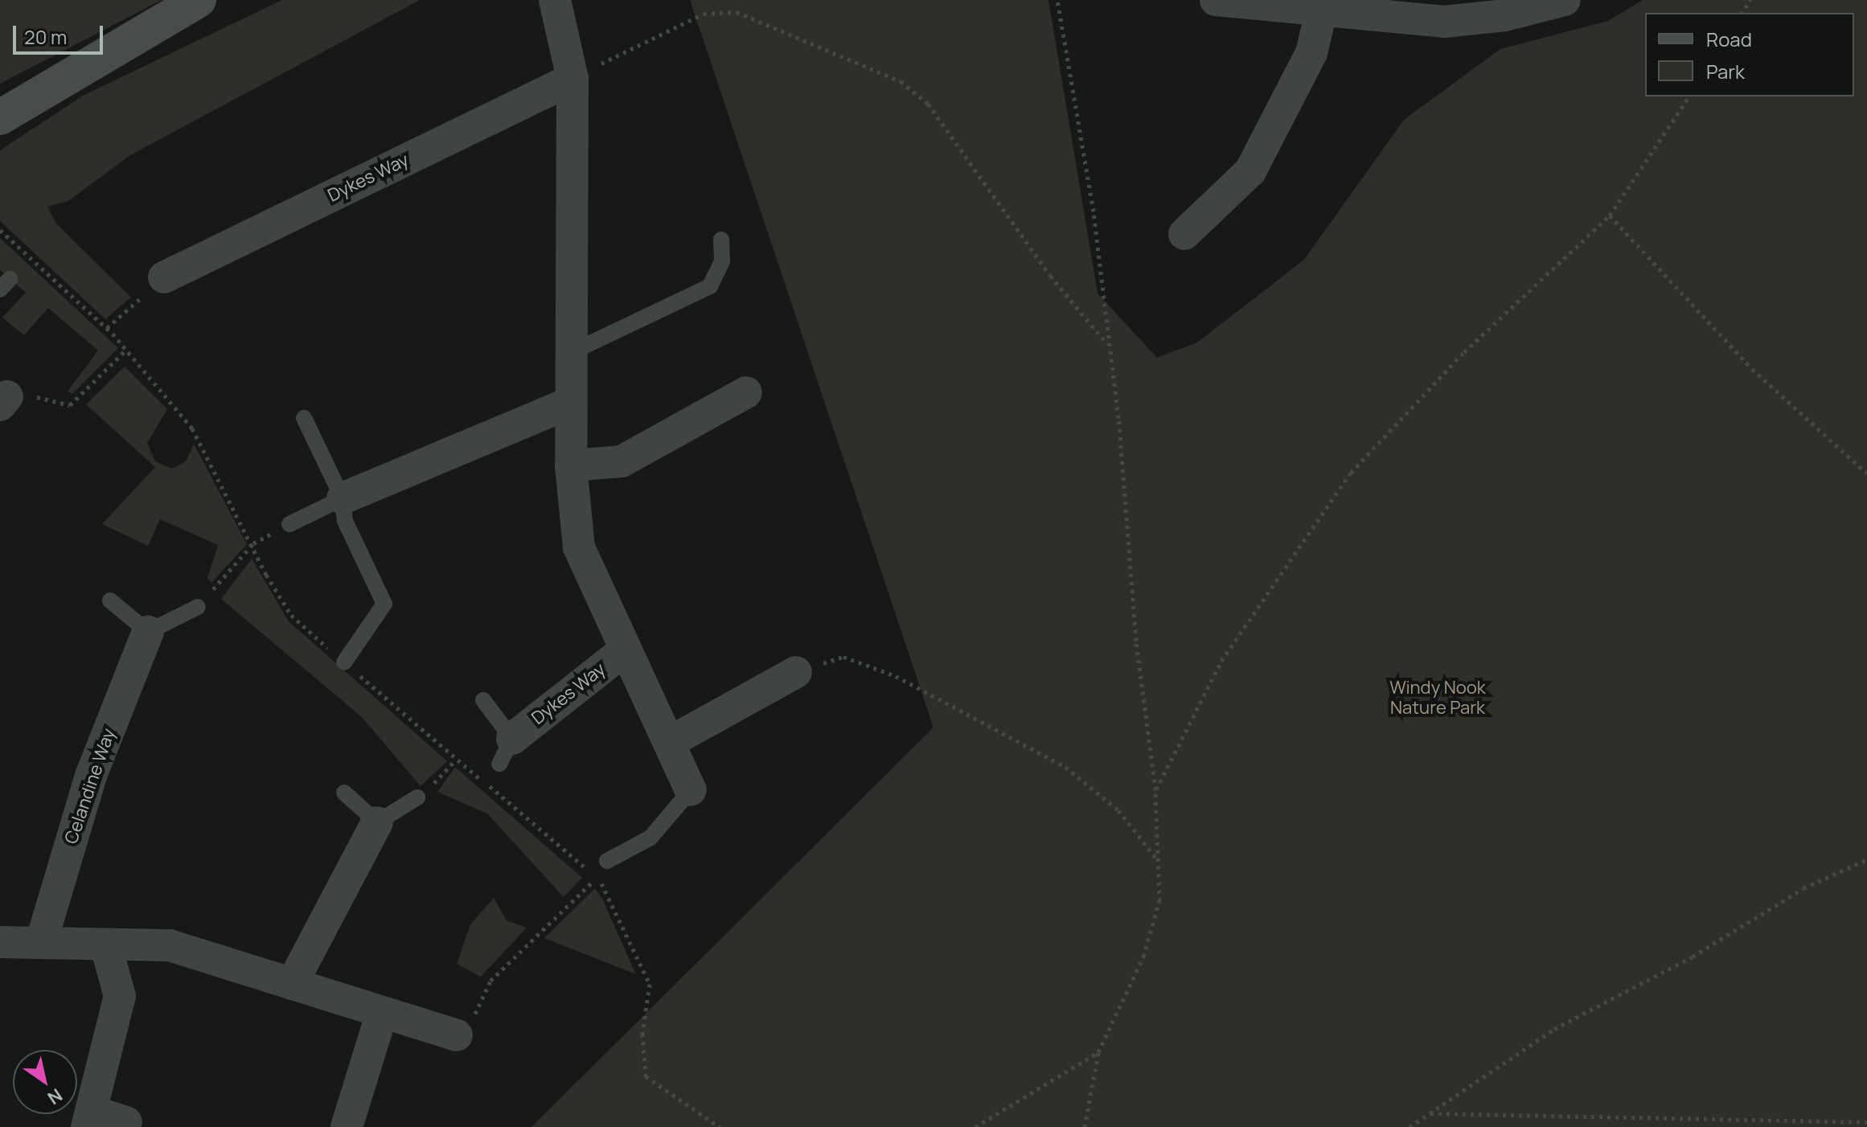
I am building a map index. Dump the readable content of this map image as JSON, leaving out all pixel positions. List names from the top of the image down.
{
  "streets": {
    "street": ["Dykes Way", "Celandine Way"]
  },
  "parks": ["Windy Nook Nature Park"],
  "legend": ["Road", "Park"],
  "scale_bar": "20 m",
  "north": "bottom right"
}
